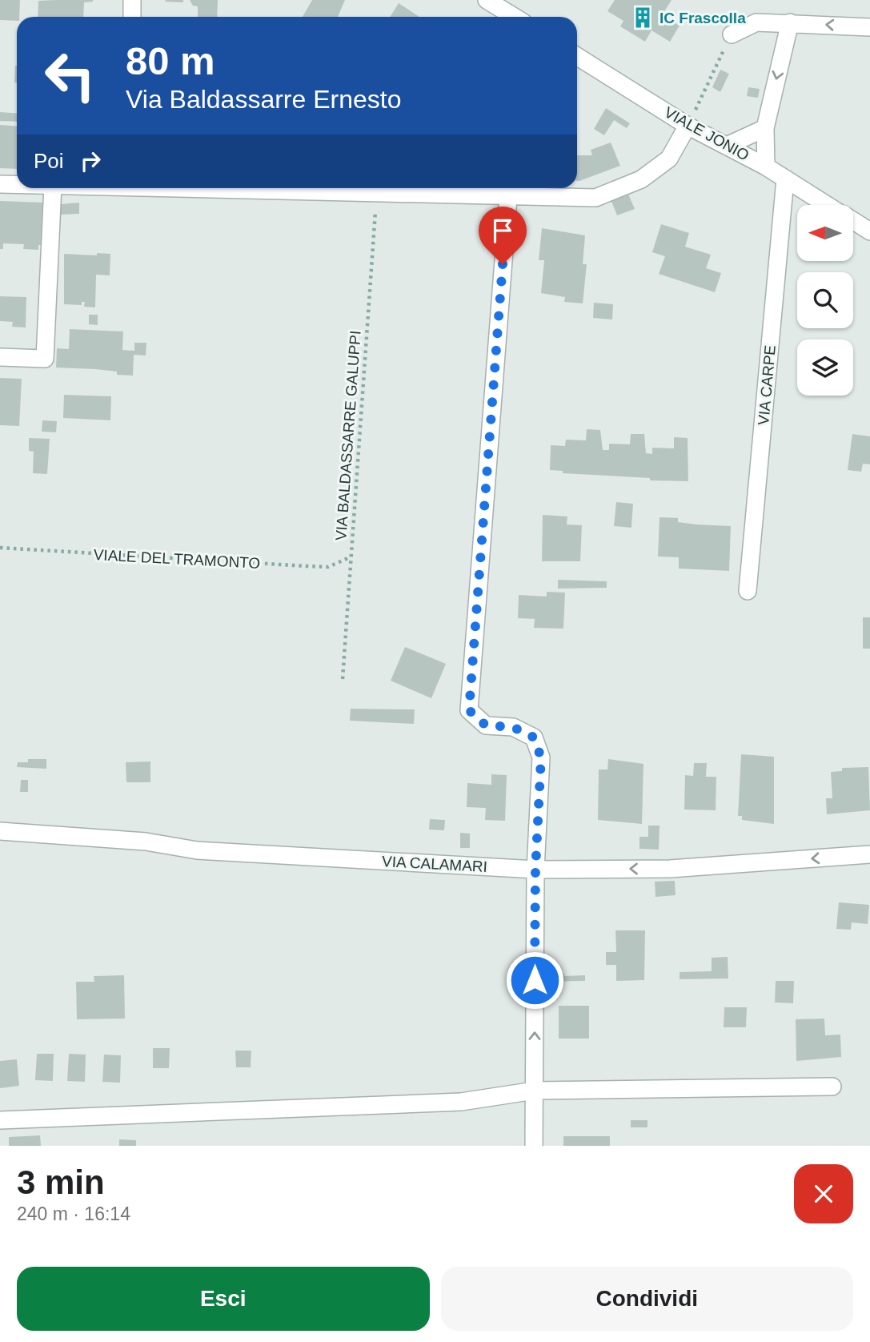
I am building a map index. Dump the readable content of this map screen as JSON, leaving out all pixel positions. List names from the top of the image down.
{
  "streets": {
    "street": ["VIALE JONIO", "VIA CARPE", "VIA CALAMARI"],
    "path": ["VIA BALDASSARRE GALUPPI", "VIALE DEL TRAMONTO"]
  },
  "crossings": [
    ["VIALE JONIO", "VIA CARPE"],
    ["VIA BALDASSARRE GALUPPI", "VIALE DEL TRAMONTO"]
  ],
  "one_way": ["VIA CALAMARI"],
  "places": {
    "building": ["IC Frascolla"]
  },
  "north": "left",
  "page": {
    "turn": ["80 m", "Via Baldassarre Ernesto"],
    "then": "Poi",
    "heading": ["3 min", "240 m · 16:14"],
    "buttons": ["Esci", "Condividi"]
  }
}
